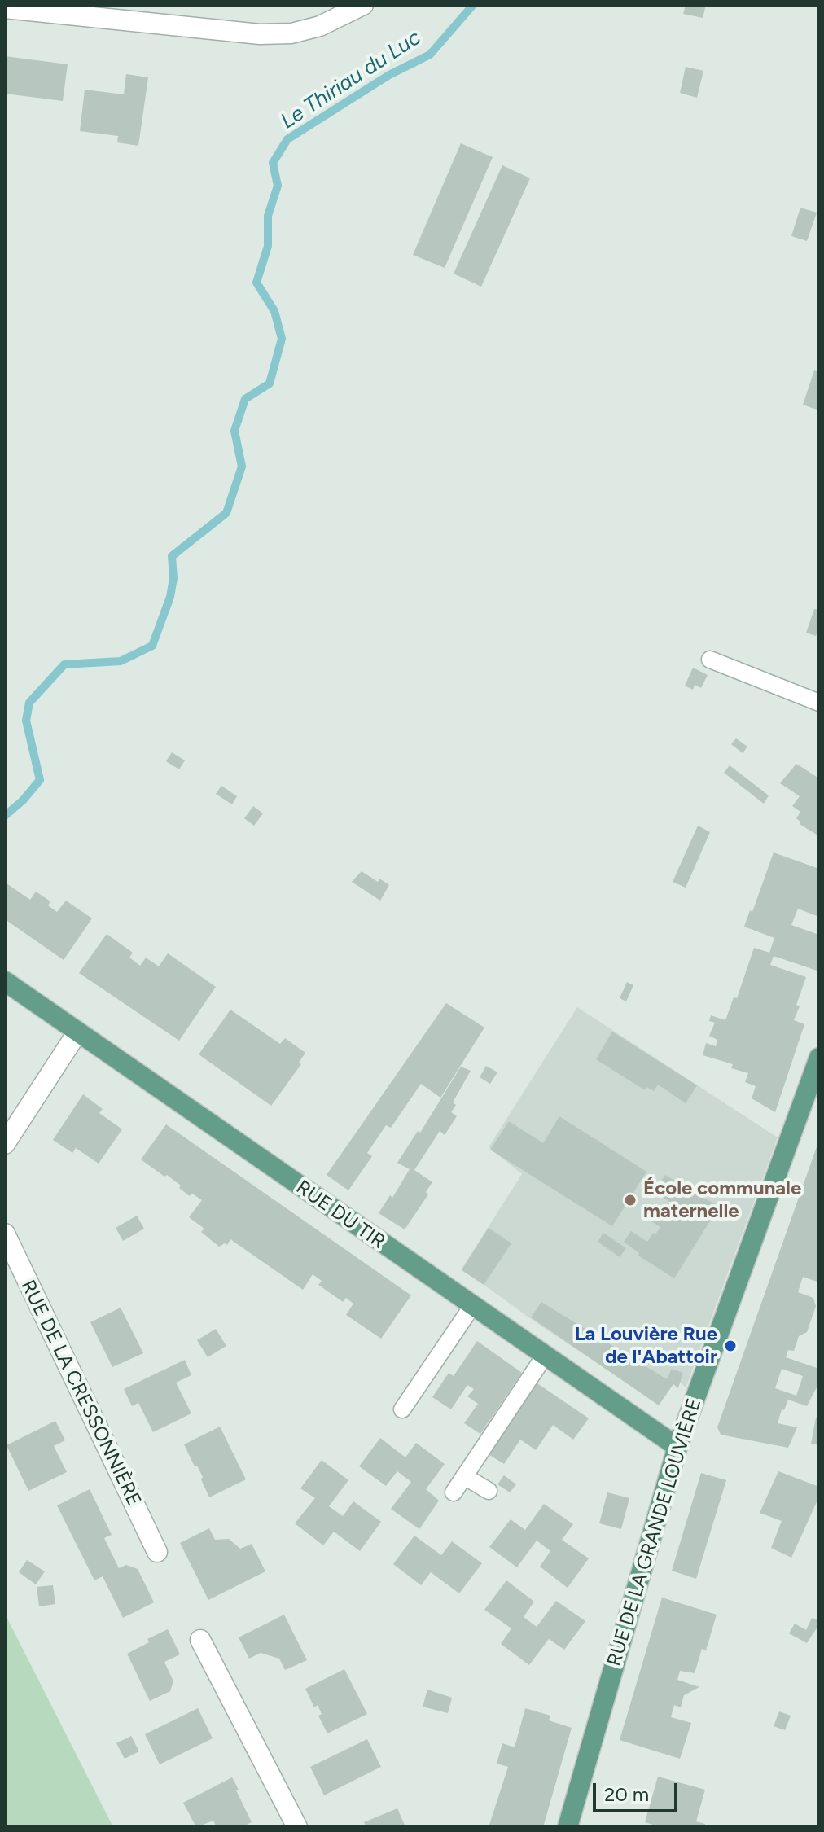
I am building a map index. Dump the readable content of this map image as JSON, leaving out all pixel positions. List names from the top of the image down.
{
  "streets": {
    "main road": ["RUE DU TIR", "RUE DE LA GRANDE LOUVIÈRE"],
    "street": ["RUE DE LA CRESSONNIÈRE"]
  },
  "crossings": [
    ["RUE DU TIR", "RUE DE LA GRANDE LOUVIÈRE"]
  ],
  "water": ["Le Thiriau du Luc"],
  "places": ["École communale maternelle", "La Louvière Rue de l'Abattoir"],
  "scale_bar": "20 m"
}
